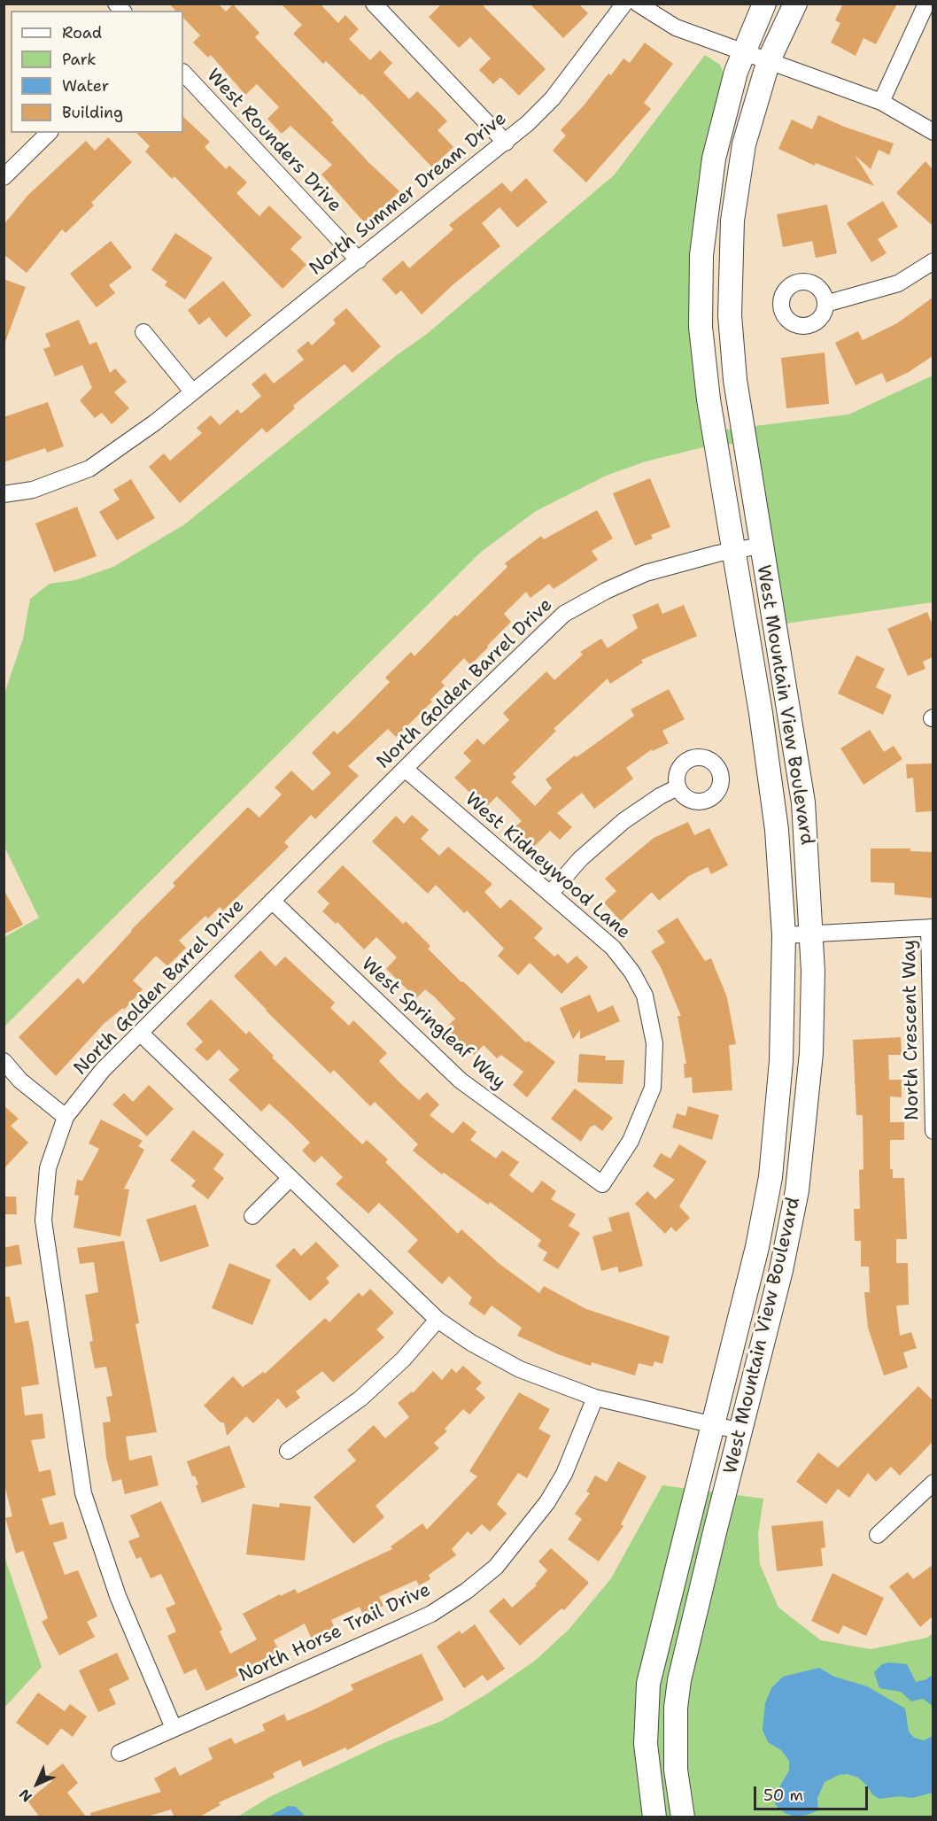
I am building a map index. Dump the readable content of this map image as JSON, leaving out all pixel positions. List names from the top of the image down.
{
  "streets": {
    "street": [
      "West Rounders Drive",
      "North Summer Dream Drive",
      "North Golden Barrel Drive",
      "West Mountain View Boulevard",
      "West Kidneywood Lane",
      "West Springleaf Way",
      "North Crescent Way",
      "North Horse Trail Drive"
    ]
  },
  "crossings": [
    ["West Rounders Drive", "North Summer Dream Drive"],
    ["North Golden Barrel Drive", "West Mountain View Boulevard"],
    ["North Golden Barrel Drive", "West Kidneywood Lane"],
    ["North Golden Barrel Drive", "West Springleaf Way"],
    ["North Golden Barrel Drive", "North Horse Trail Drive"],
    ["West Kidneywood Lane", "West Springleaf Way"]
  ],
  "legend": [
    "Road",
    "Park",
    "Water",
    "Building"
  ],
  "scale_bar": "50 m",
  "north": "bottom left"
}
